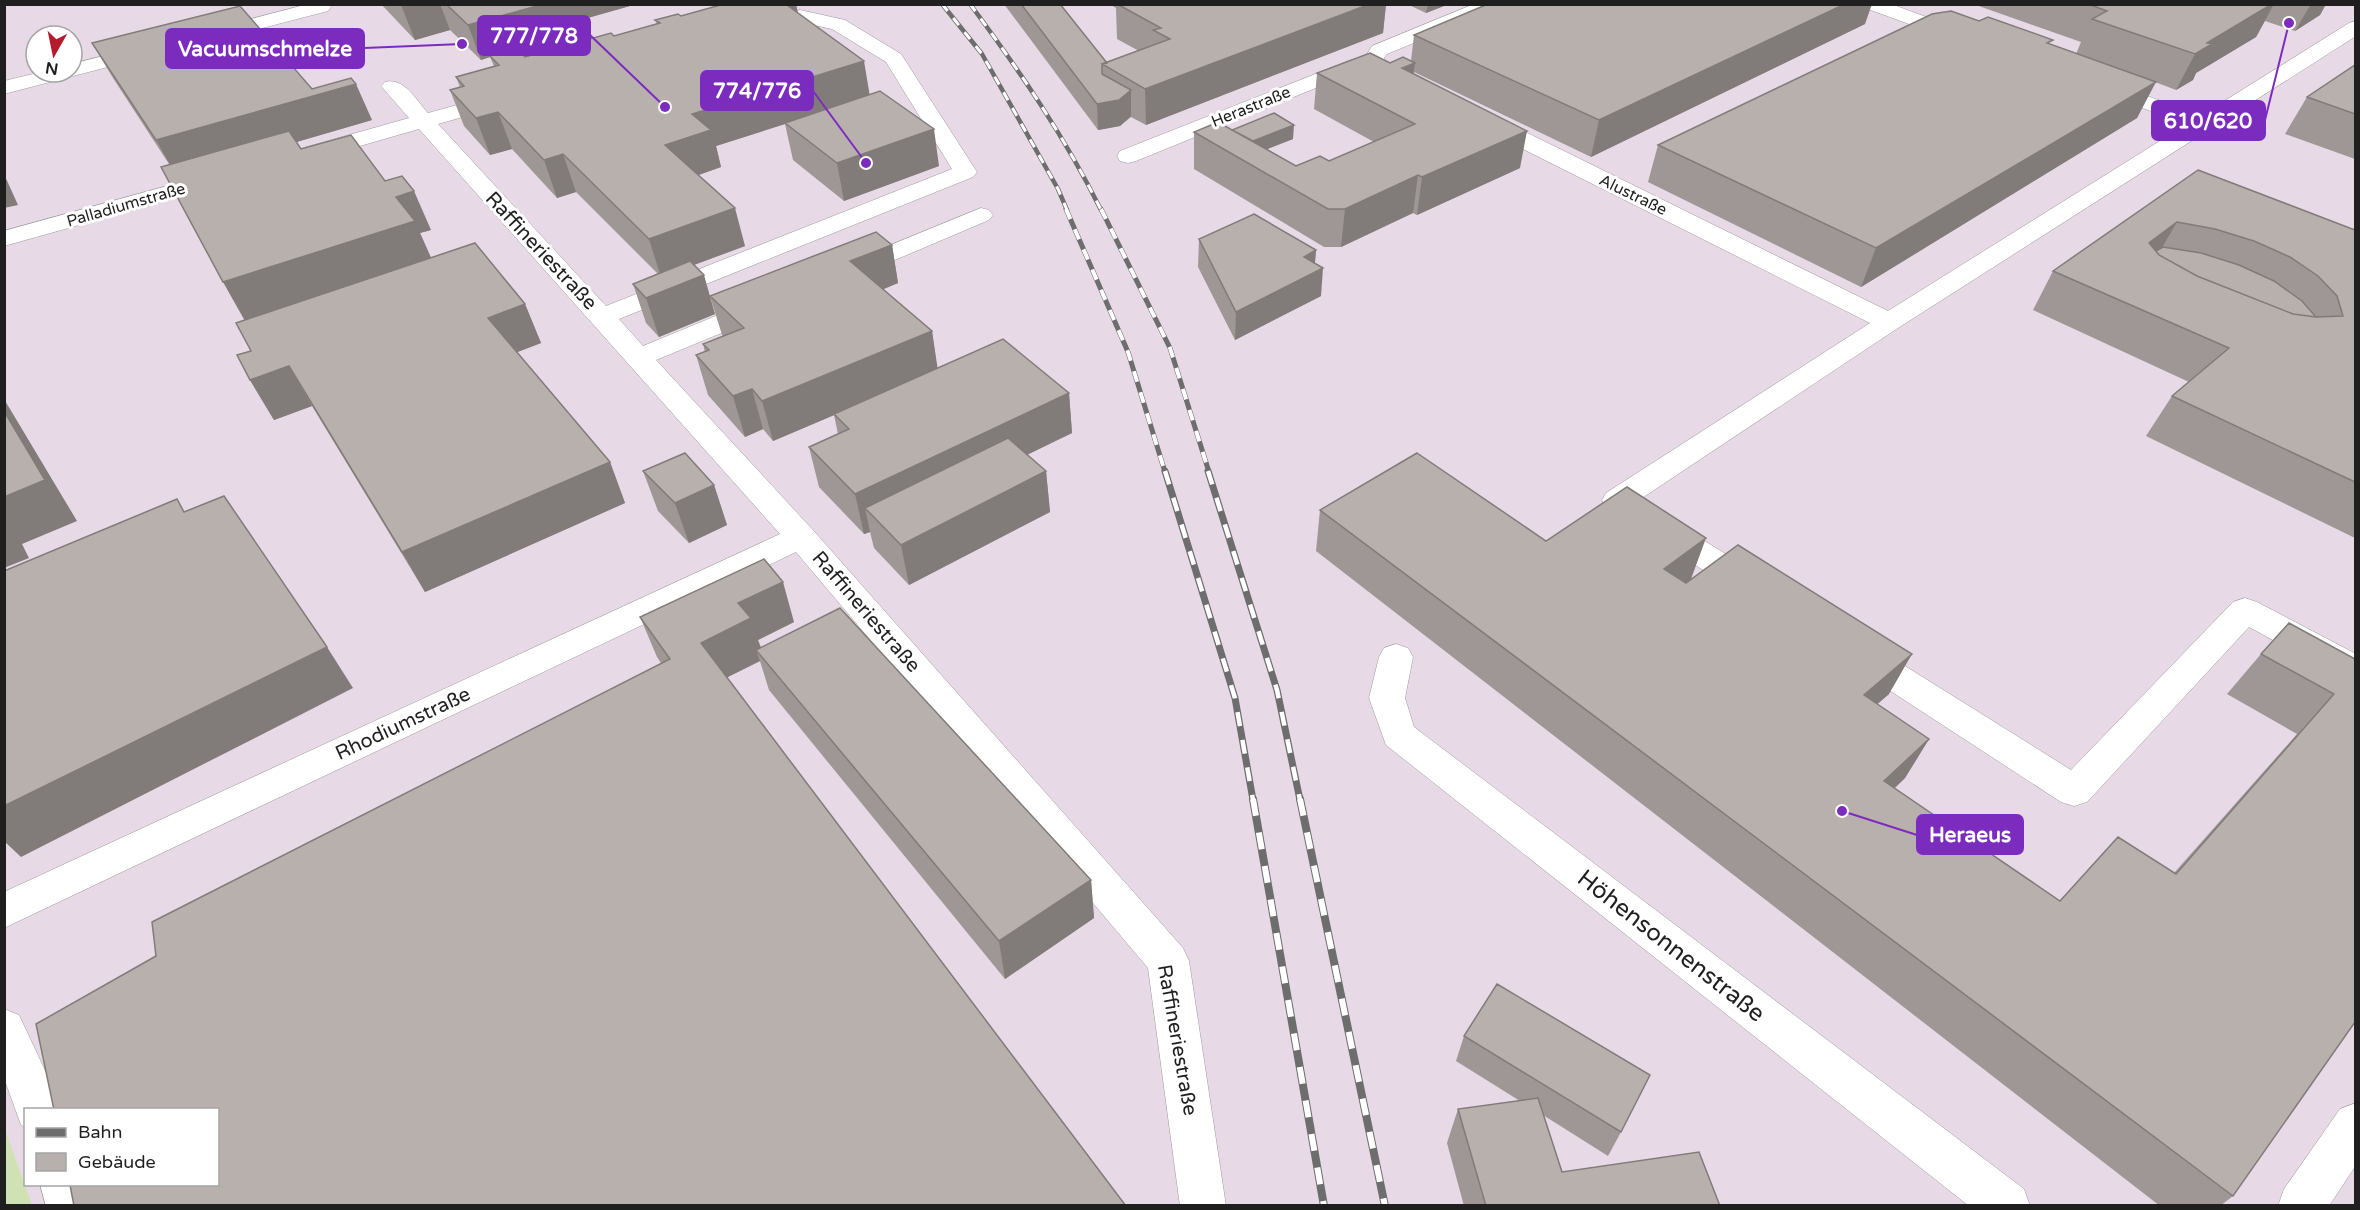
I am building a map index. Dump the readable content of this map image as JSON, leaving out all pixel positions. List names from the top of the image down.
{
  "streets": {
    "lane": [
      "Herastraße",
      "Alustraße",
      "Palladiumstraße",
      "Raffineriestraße",
      "Rhodiumstraße",
      "Höhensonnenstraße"
    ]
  },
  "crossings": [
    ["Raffineriestraße", "Rhodiumstraße"]
  ],
  "places": [
    "610/620",
    "Vacuumschmelze",
    "777/778",
    "774/776",
    "Heraeus"
  ],
  "legend": ["Bahn", "Gebäude"],
  "north": "bottom"
}
